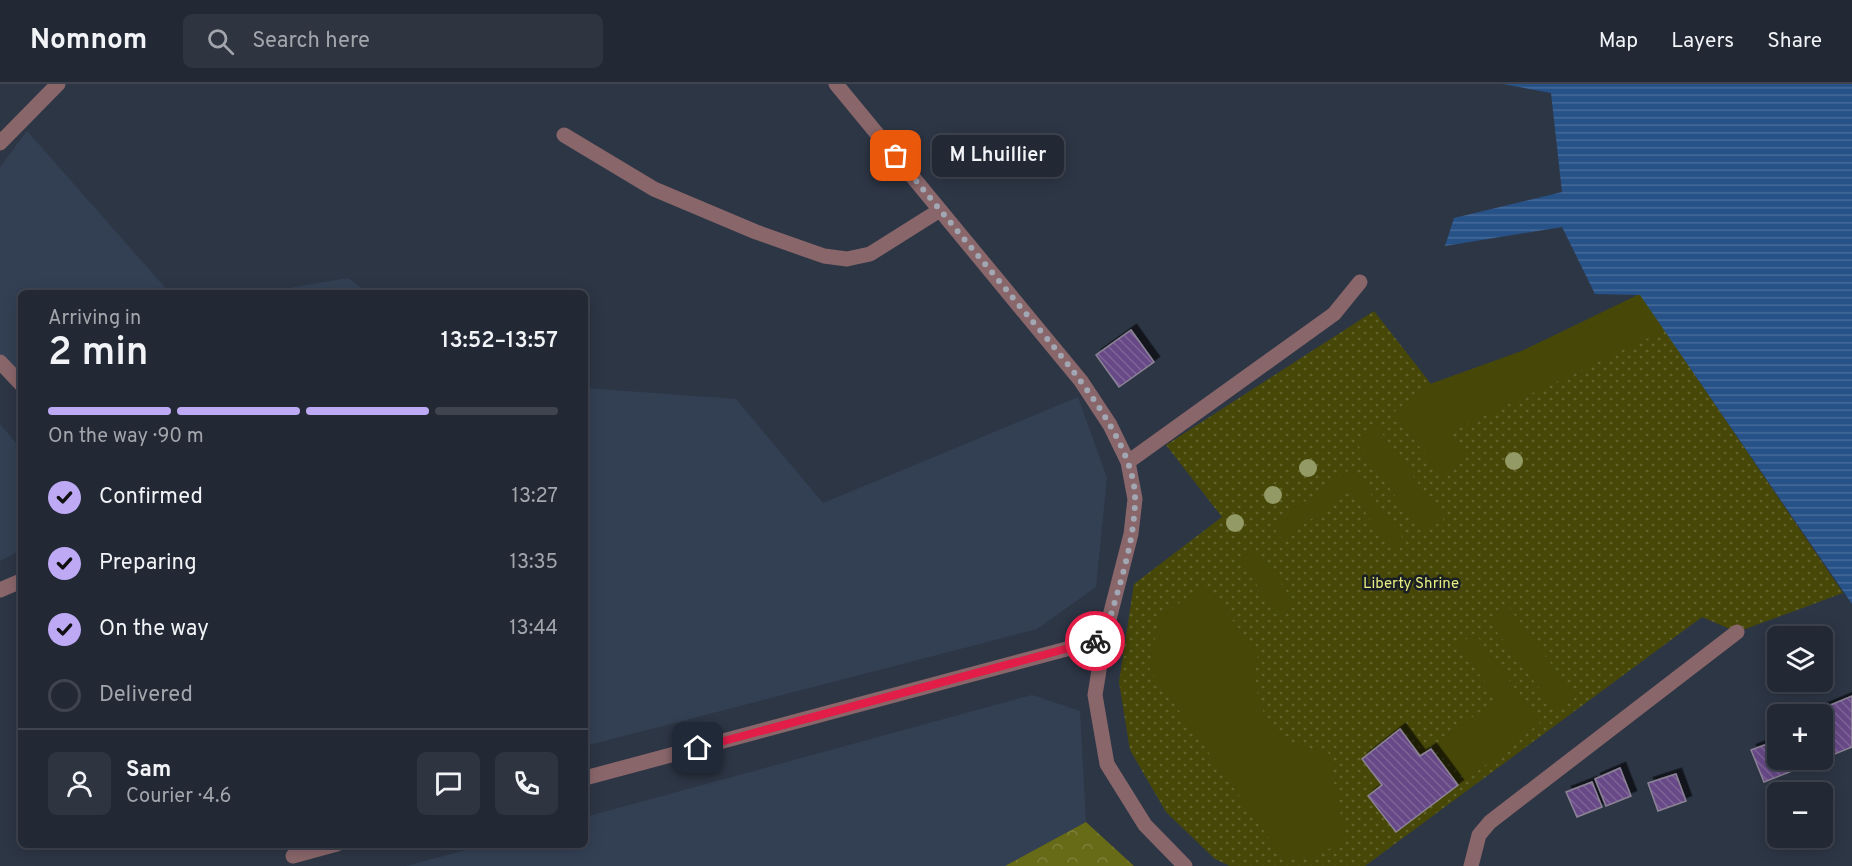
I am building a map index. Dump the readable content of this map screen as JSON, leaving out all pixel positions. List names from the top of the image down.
{
  "parks": ["Liberty Shrine"],
  "places": ["M Lhuillier"],
  "page": {
    "header": "Nomnom",
    "search": "Search here",
    "nav": ["Map", "Layers", "Share"],
    "bubble": "M Lhuillier",
    "heading": ["2 min", "Arriving in", "13:52–13:57"],
    "panel": ["Sam", "Courier · 4.6"],
    "bar": "On the way · 90 m",
    "list": [
      ["Confirmed", "13:27"],
      ["Preparing", "13:35"],
      ["On the way", "13:44"],
      "Delivered"
    ],
    "map_buttons": ["+", "−"]
  }
}
